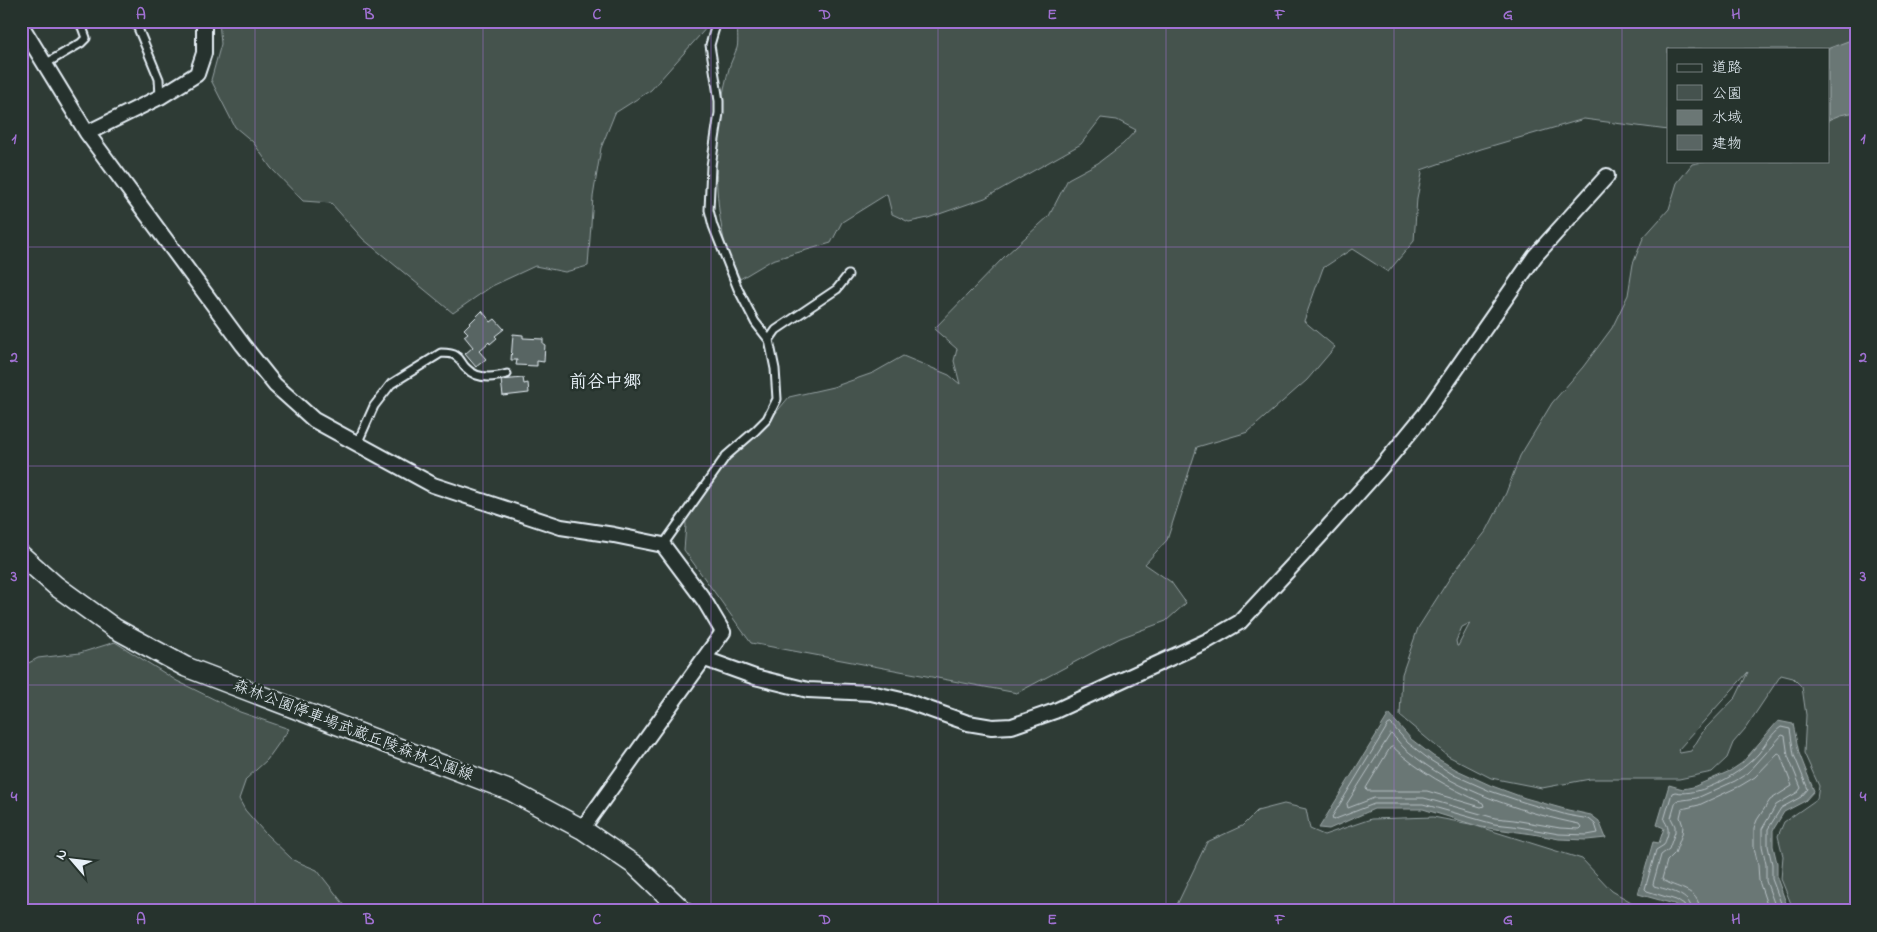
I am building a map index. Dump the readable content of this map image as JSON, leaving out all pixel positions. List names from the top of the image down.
{
  "streets": {
    "main road": ["森林公園停車場武蔵丘陵森林公園線"]
  },
  "districts": ["前谷中郷"],
  "legend": [
    "道路",
    "公園",
    "水域",
    "建物"
  ],
  "north": "top left",
  "grid": {
    "columns": [
      "A",
      "B",
      "C",
      "D",
      "E",
      "F",
      "G",
      "H"
    ],
    "rows": [
      "1",
      "2",
      "3",
      "4"
    ]
  }
}
